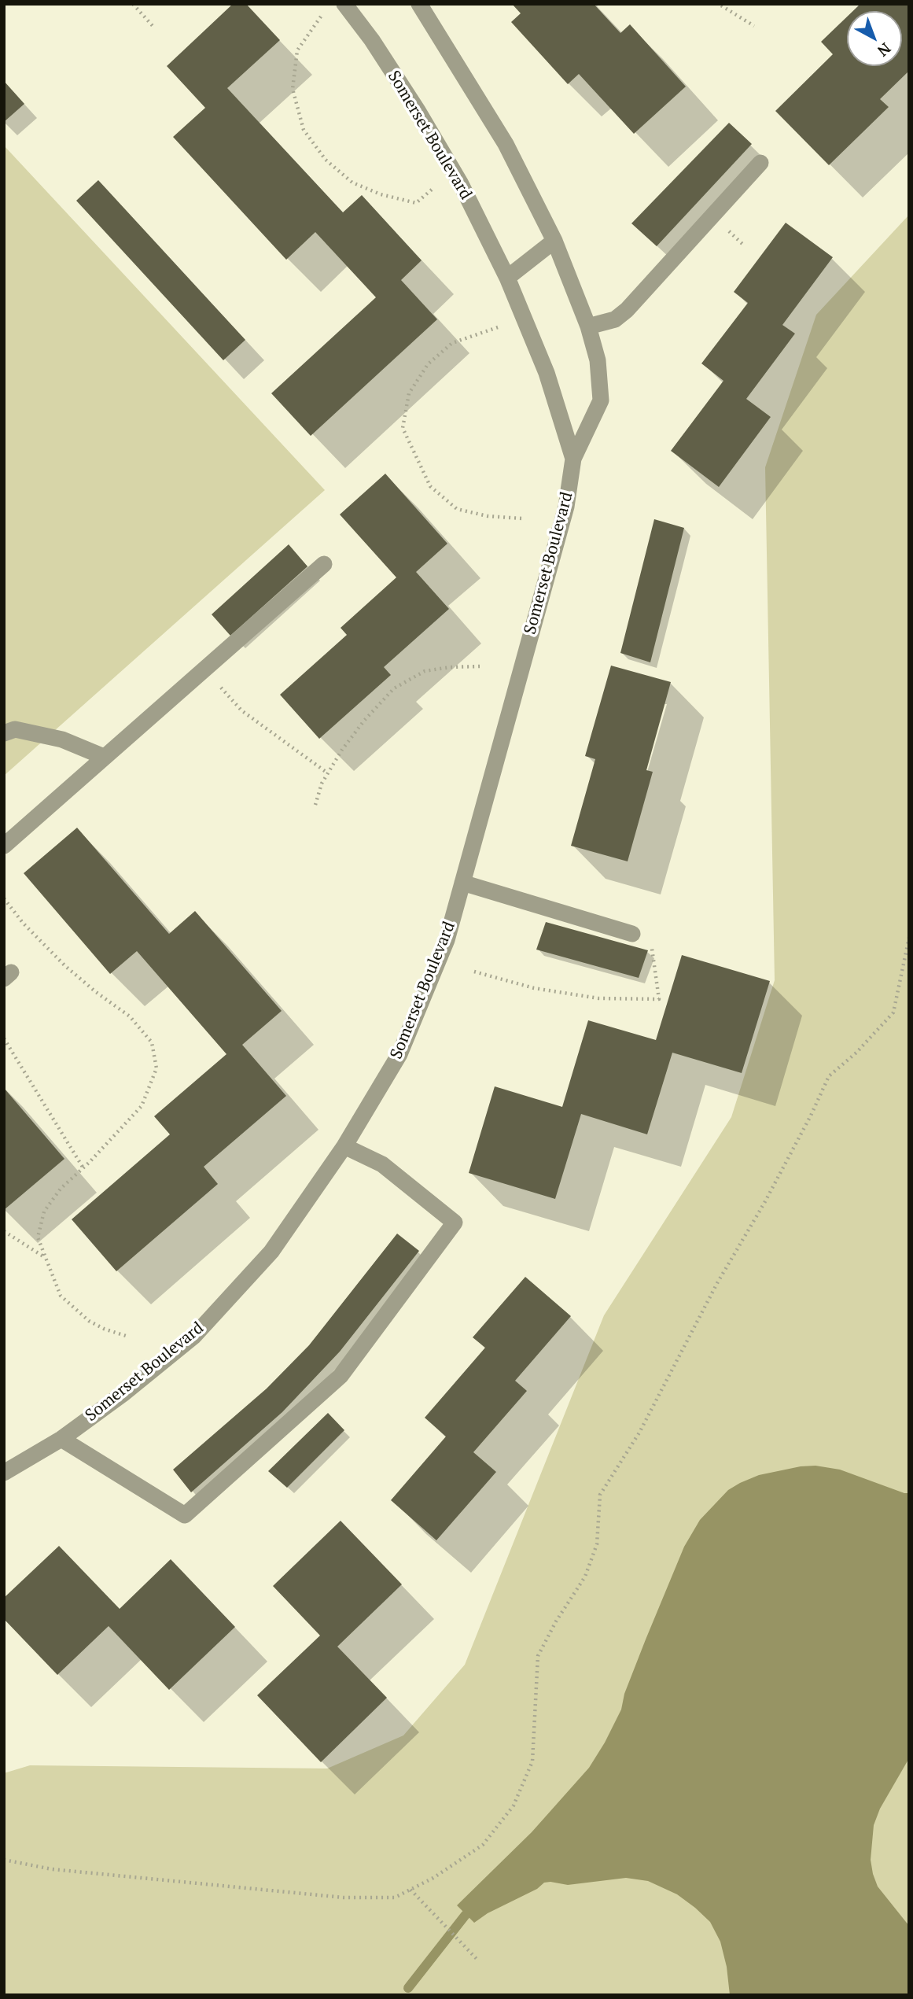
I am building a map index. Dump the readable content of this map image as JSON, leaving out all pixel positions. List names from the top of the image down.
{
  "streets": {
    "street": ["Somerset Boulevard"]
  },
  "north": "bottom right"
}
